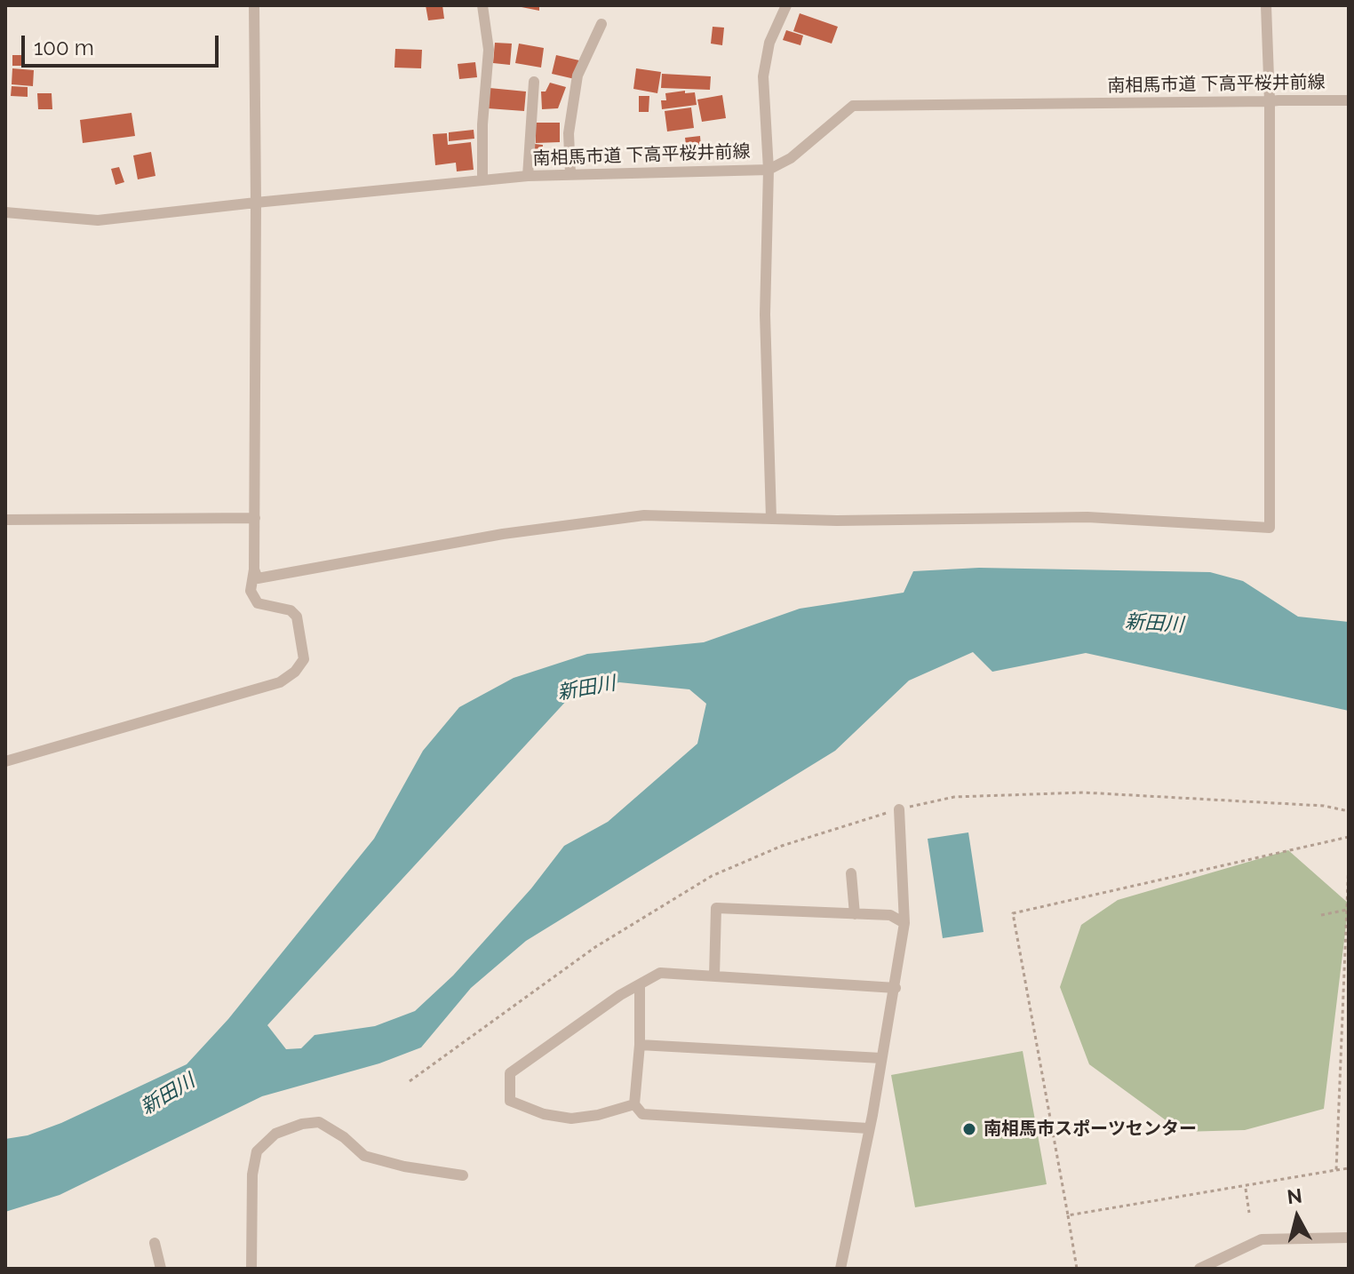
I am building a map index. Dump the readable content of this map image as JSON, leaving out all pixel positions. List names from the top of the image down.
{
  "streets": {
    "street": ["南相馬市道 下高平桜井前線"]
  },
  "water": ["新田川"],
  "places": ["南相馬市スポーツセンター"],
  "scale_bar": "100 m",
  "north": "top"
}
